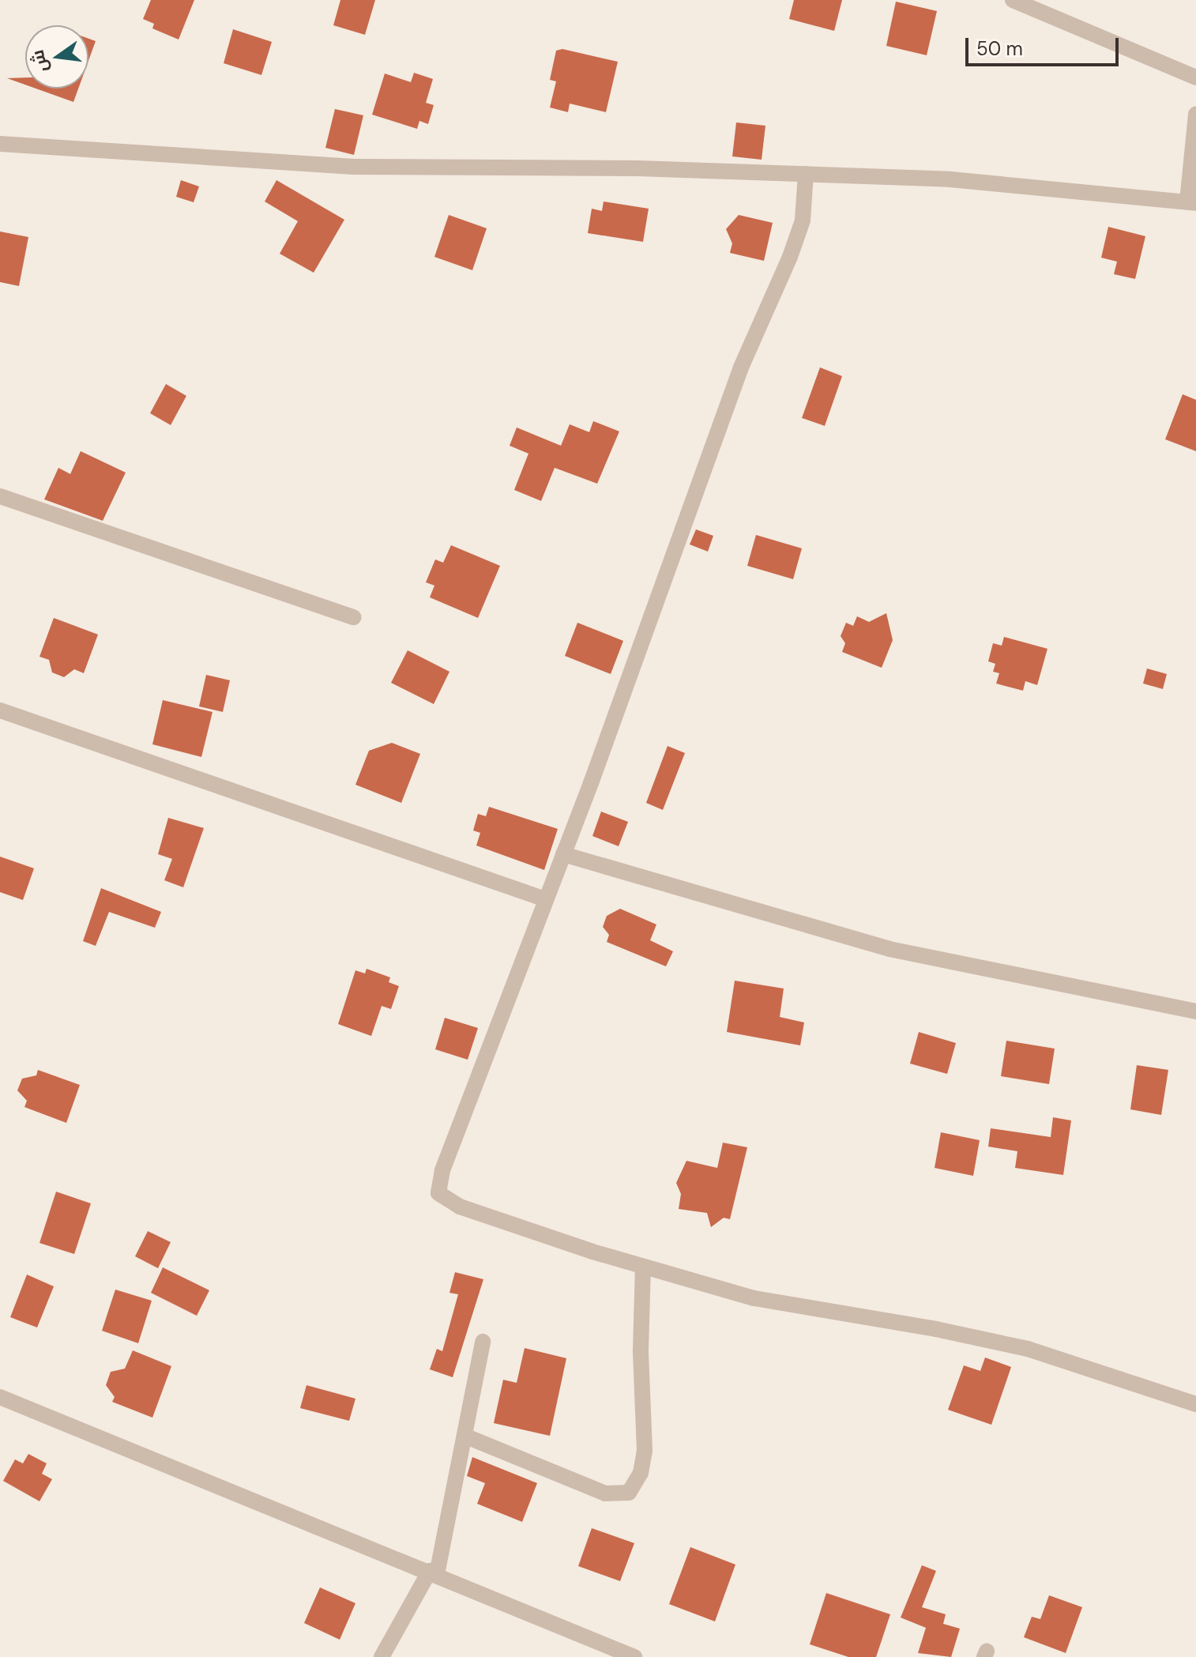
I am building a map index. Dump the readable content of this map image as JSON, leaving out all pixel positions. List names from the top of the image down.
{
  "scale_bar": "50 m",
  "north": "left"
}
